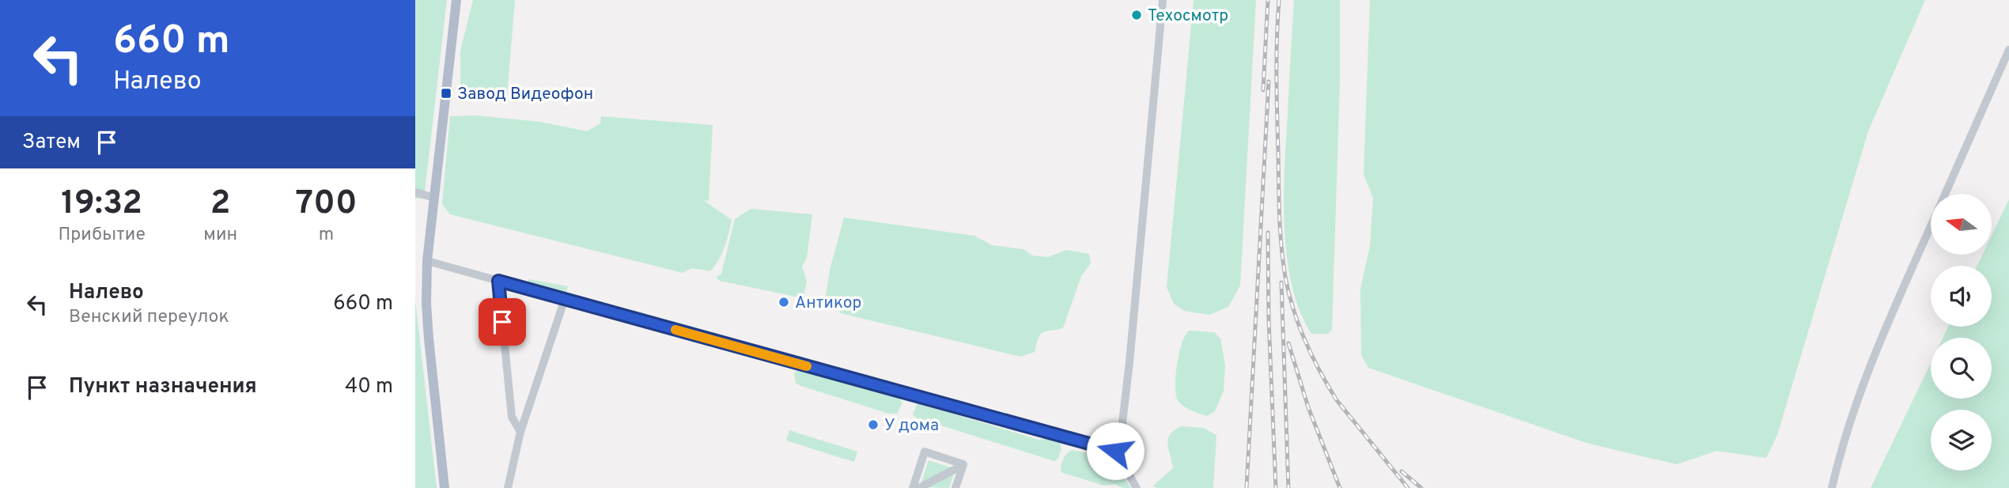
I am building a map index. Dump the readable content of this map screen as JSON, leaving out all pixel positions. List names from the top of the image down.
{
  "places": {
    "other": ["Техосмотр", "Антикор", "У дома"],
    "transit": ["Завод Видеофон"]
  },
  "north": "left",
  "page": {
    "turn": ["660 m", "Налево"],
    "then": "Затем",
    "eta": [
      "19:32",
      "Прибытие",
      "2",
      "мин",
      "700",
      "m"
    ],
    "list": [
      {
        "name": "Налево",
        "note": "Венский переулок",
        "value": "660 m"
      },
      {
        "name": "Пункт назначения",
        "value": "40 m"
      }
    ]
  }
}
